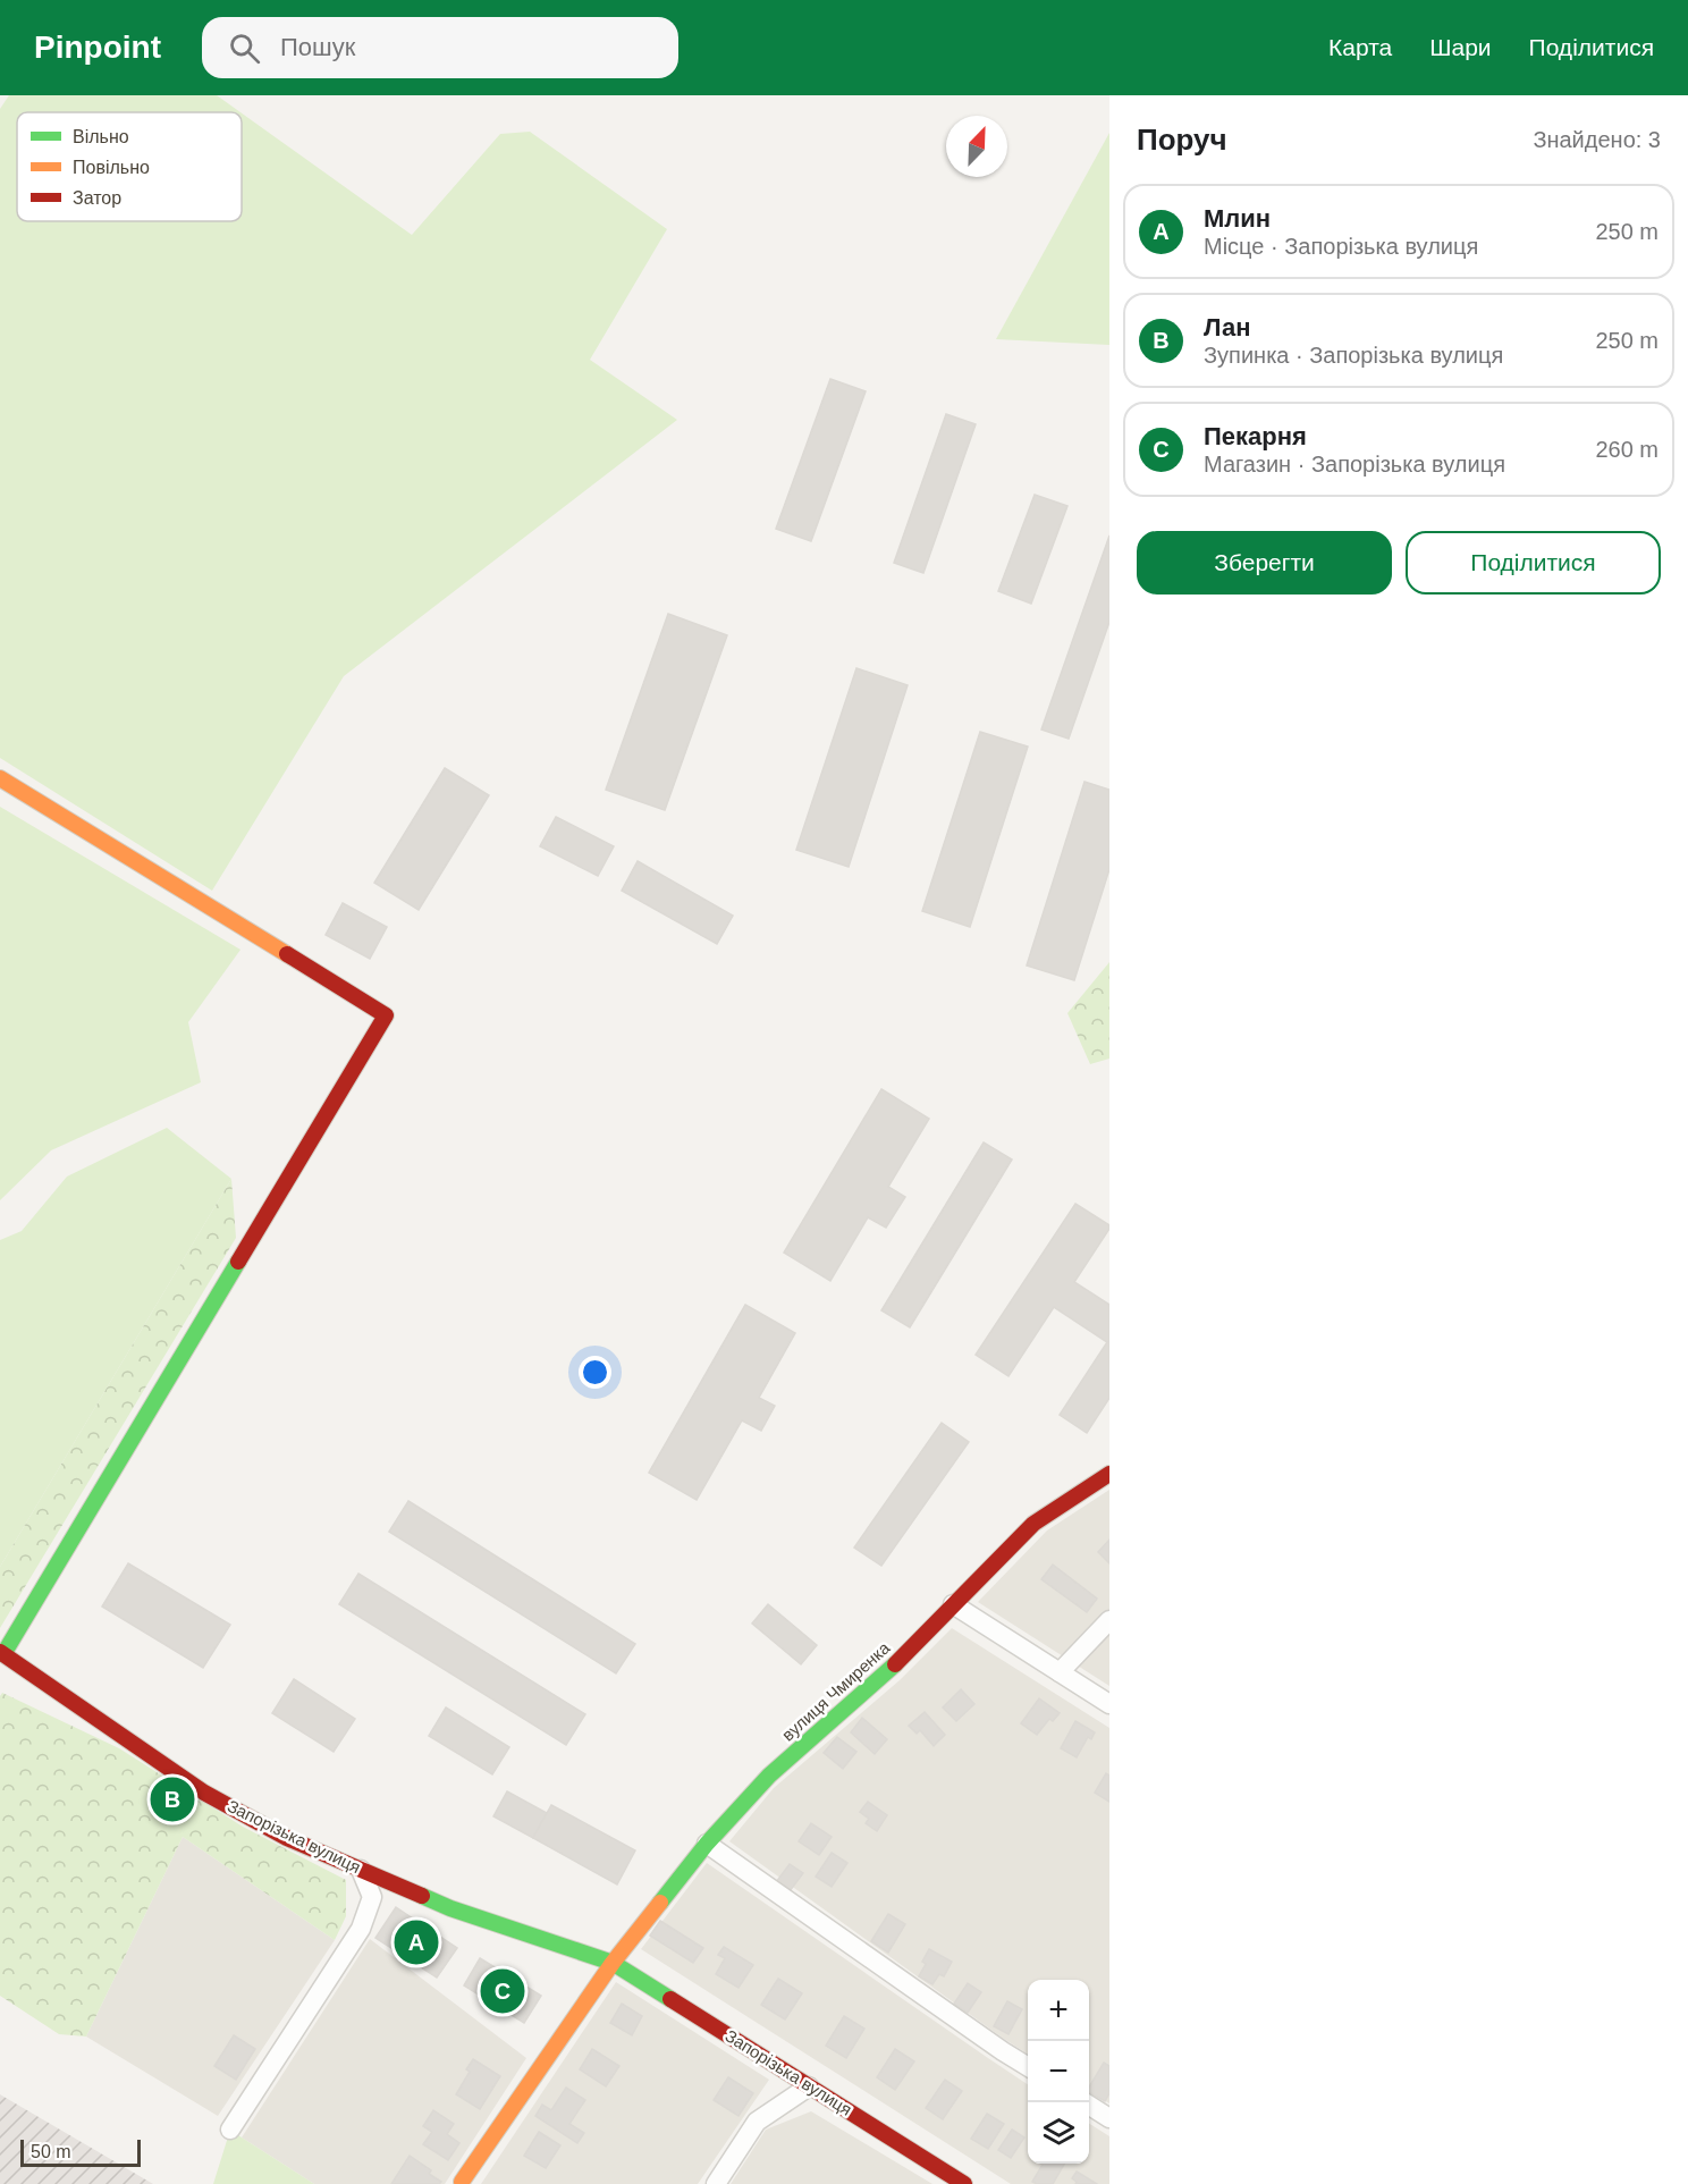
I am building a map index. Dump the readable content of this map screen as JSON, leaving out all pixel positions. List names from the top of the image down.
{
  "streets": {
    "street": ["вулиця Чмиренка", "Запорізька вулиця"]
  },
  "crossings": [
    ["вулиця Чмиренка", "Запорізька вулиця"]
  ],
  "legend": ["Вільно", "Повільно", "Затор"],
  "scale_bar": "50 m",
  "north": "top right",
  "page": {
    "header": "Pinpoint",
    "search": "Пошук",
    "nav": ["Карта", "Шари", "Поділитися"],
    "heading": ["Поруч", "Знайдено: 3"],
    "list": [
      {
        "mark": "A",
        "name": "Млин",
        "note": "Місце · Запорізька вулиця",
        "value": "250 m"
      },
      {
        "mark": "B",
        "name": "Лан",
        "note": "Зупинка · Запорізька вулиця",
        "value": "250 m"
      },
      {
        "mark": "C",
        "name": "Пекарня",
        "note": "Магазин · Запорізька вулиця",
        "value": "260 m"
      }
    ],
    "buttons": ["Зберегти", "Поділитися"],
    "pins": ["B", "A", "C"],
    "map_buttons": ["+", "−"],
    "scale": "50 m"
  }
}
